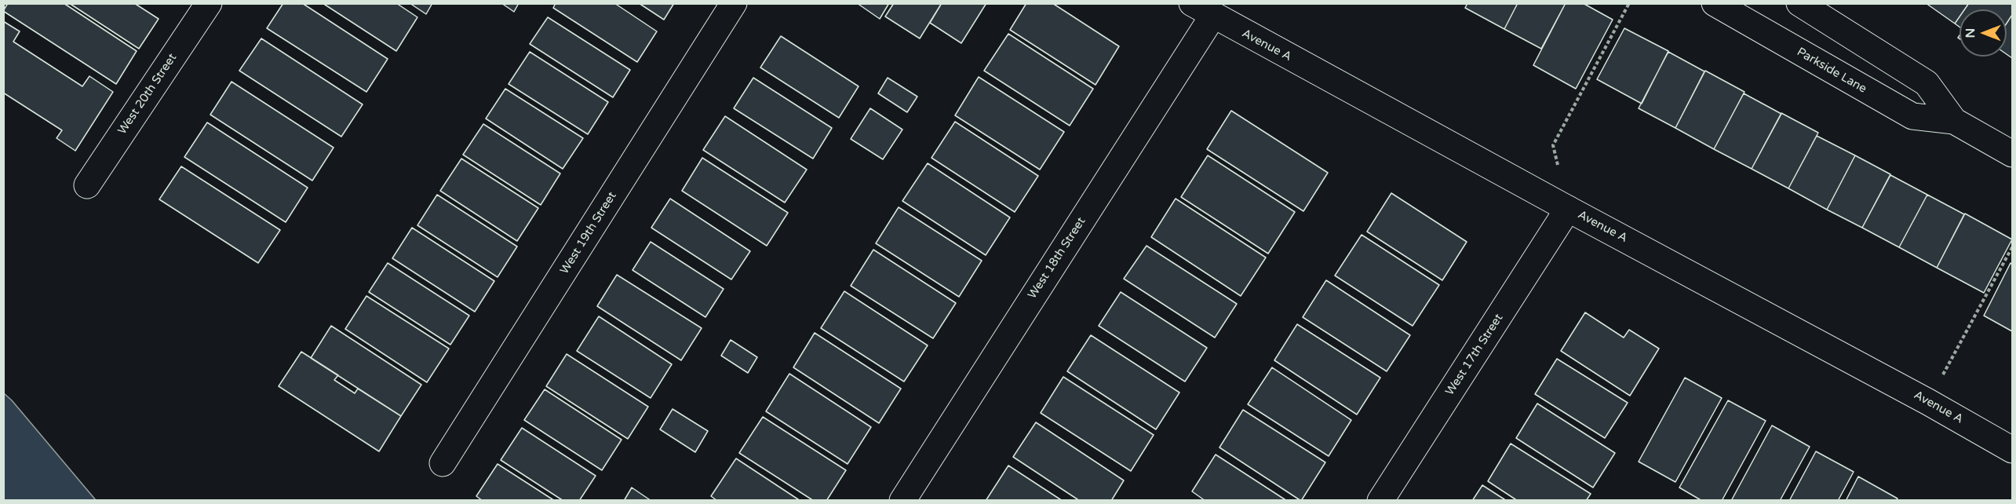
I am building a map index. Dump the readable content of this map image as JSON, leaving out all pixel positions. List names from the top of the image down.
{
  "streets": {
    "street": [
      "Avenue A",
      "Parkside Lane",
      "West 20th Street",
      "West 19th Street",
      "West 18th Street",
      "West 17th Street"
    ]
  },
  "crossings": [
    ["Avenue A", "West 18th Street"],
    ["Avenue A", "West 17th Street"]
  ],
  "north": "left"
}
